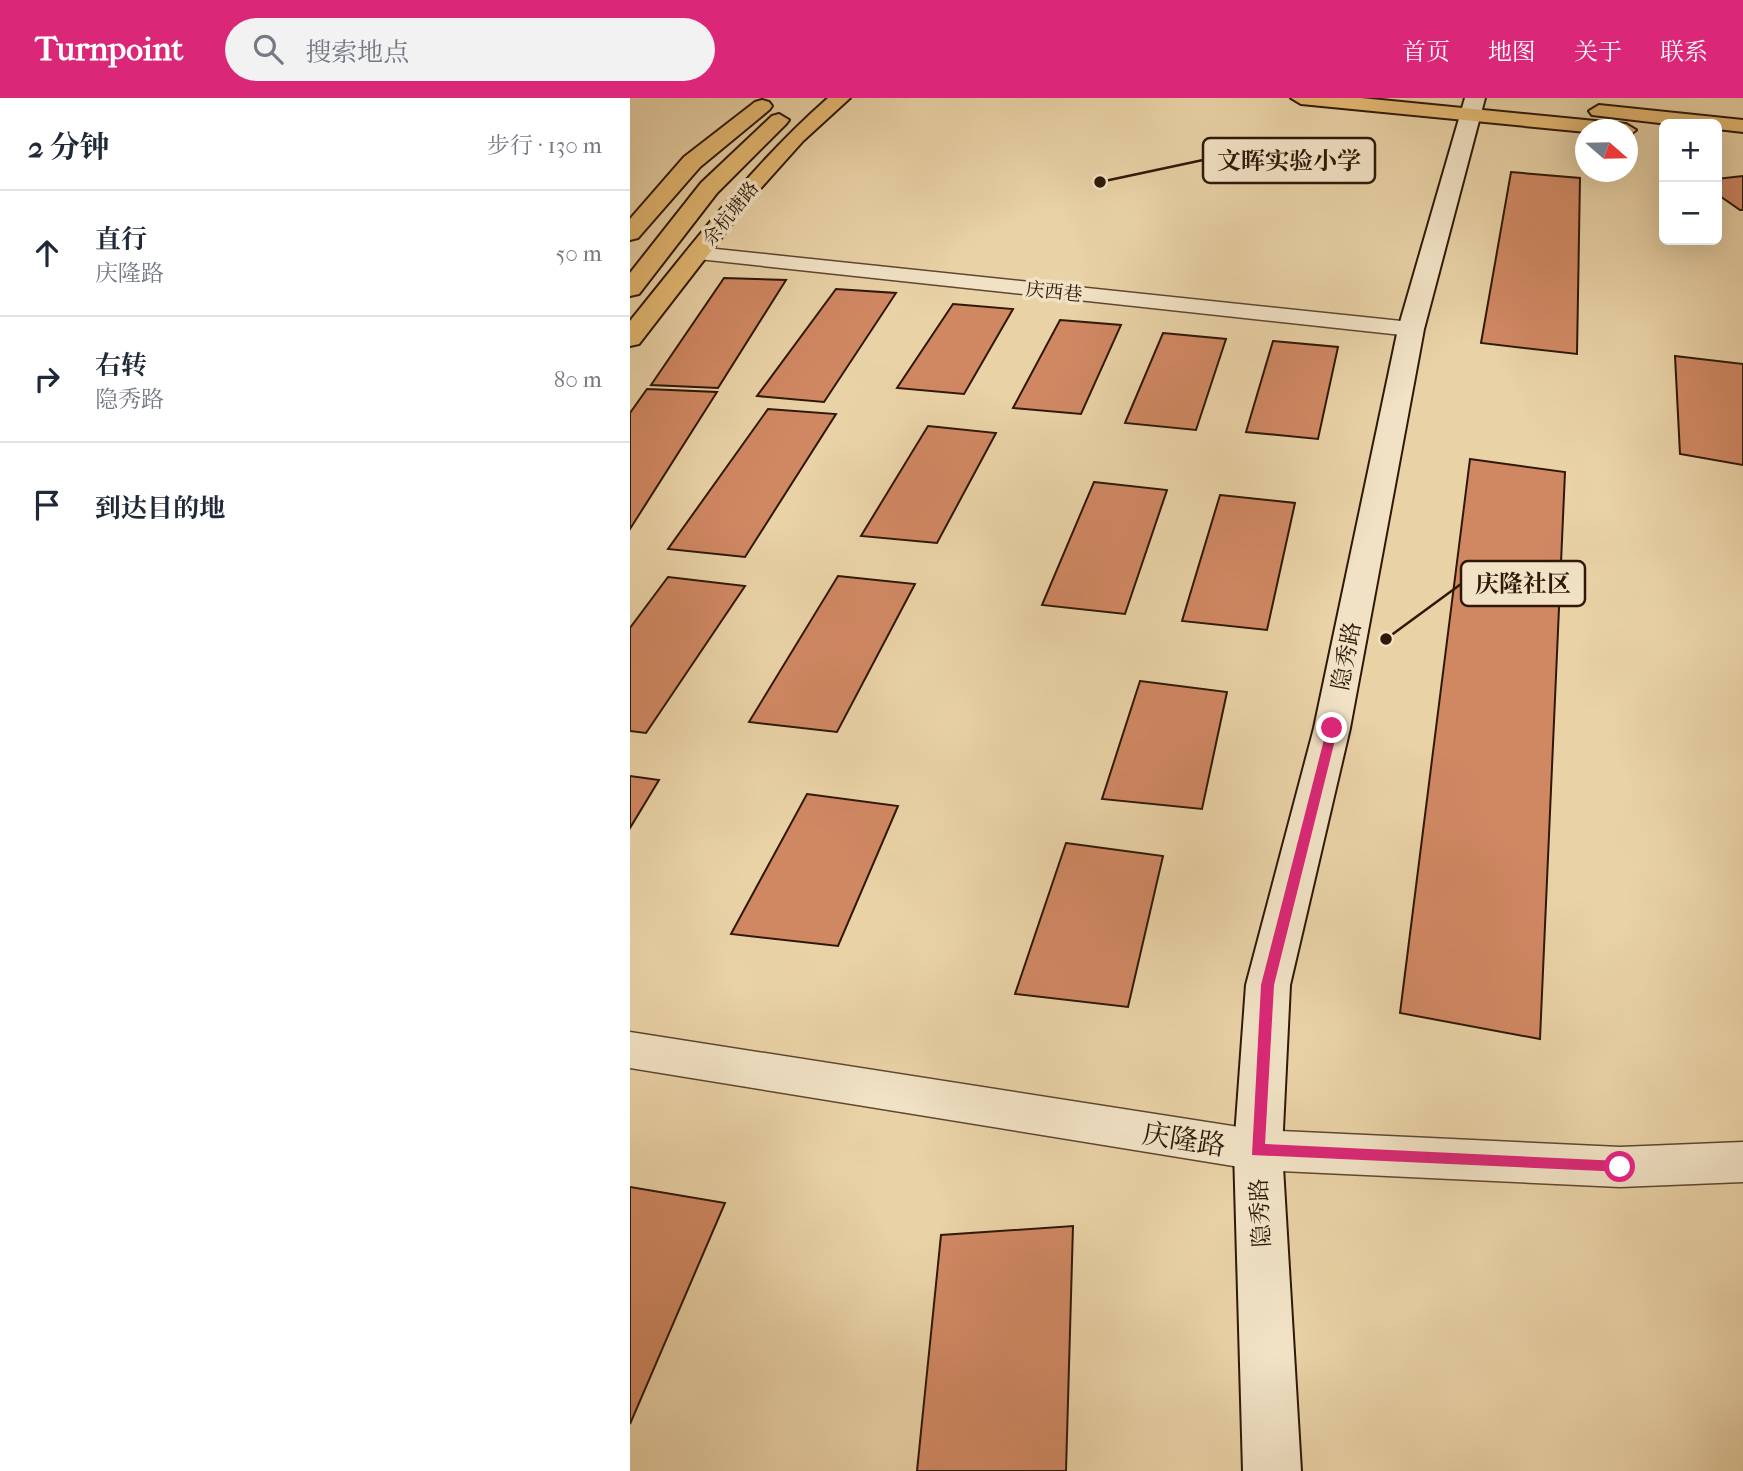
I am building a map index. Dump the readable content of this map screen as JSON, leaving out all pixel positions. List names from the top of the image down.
{
  "streets": {
    "main road": ["余杭塘路"],
    "street": ["庆西巷", "隐秀路", "庆隆路"]
  },
  "crossings": [
    ["余杭塘路", "庆西巷"],
    ["庆西巷", "隐秀路"],
    ["隐秀路", "庆隆路"]
  ],
  "places": ["文晖实验小学", "庆隆社区"],
  "north": "right",
  "page": {
    "header": "Turnpoint",
    "search": "搜索地点",
    "nav": [
      "首页",
      "地图",
      "关于",
      "联系"
    ],
    "heading": ["2 分钟", "步行 · 130 m"],
    "map_buttons": ["+", "−"],
    "list": [
      ["直行", "庆隆路", "50 m"],
      ["右转", "隐秀路", "80 m"],
      "到达目的地"
    ]
  }
}
